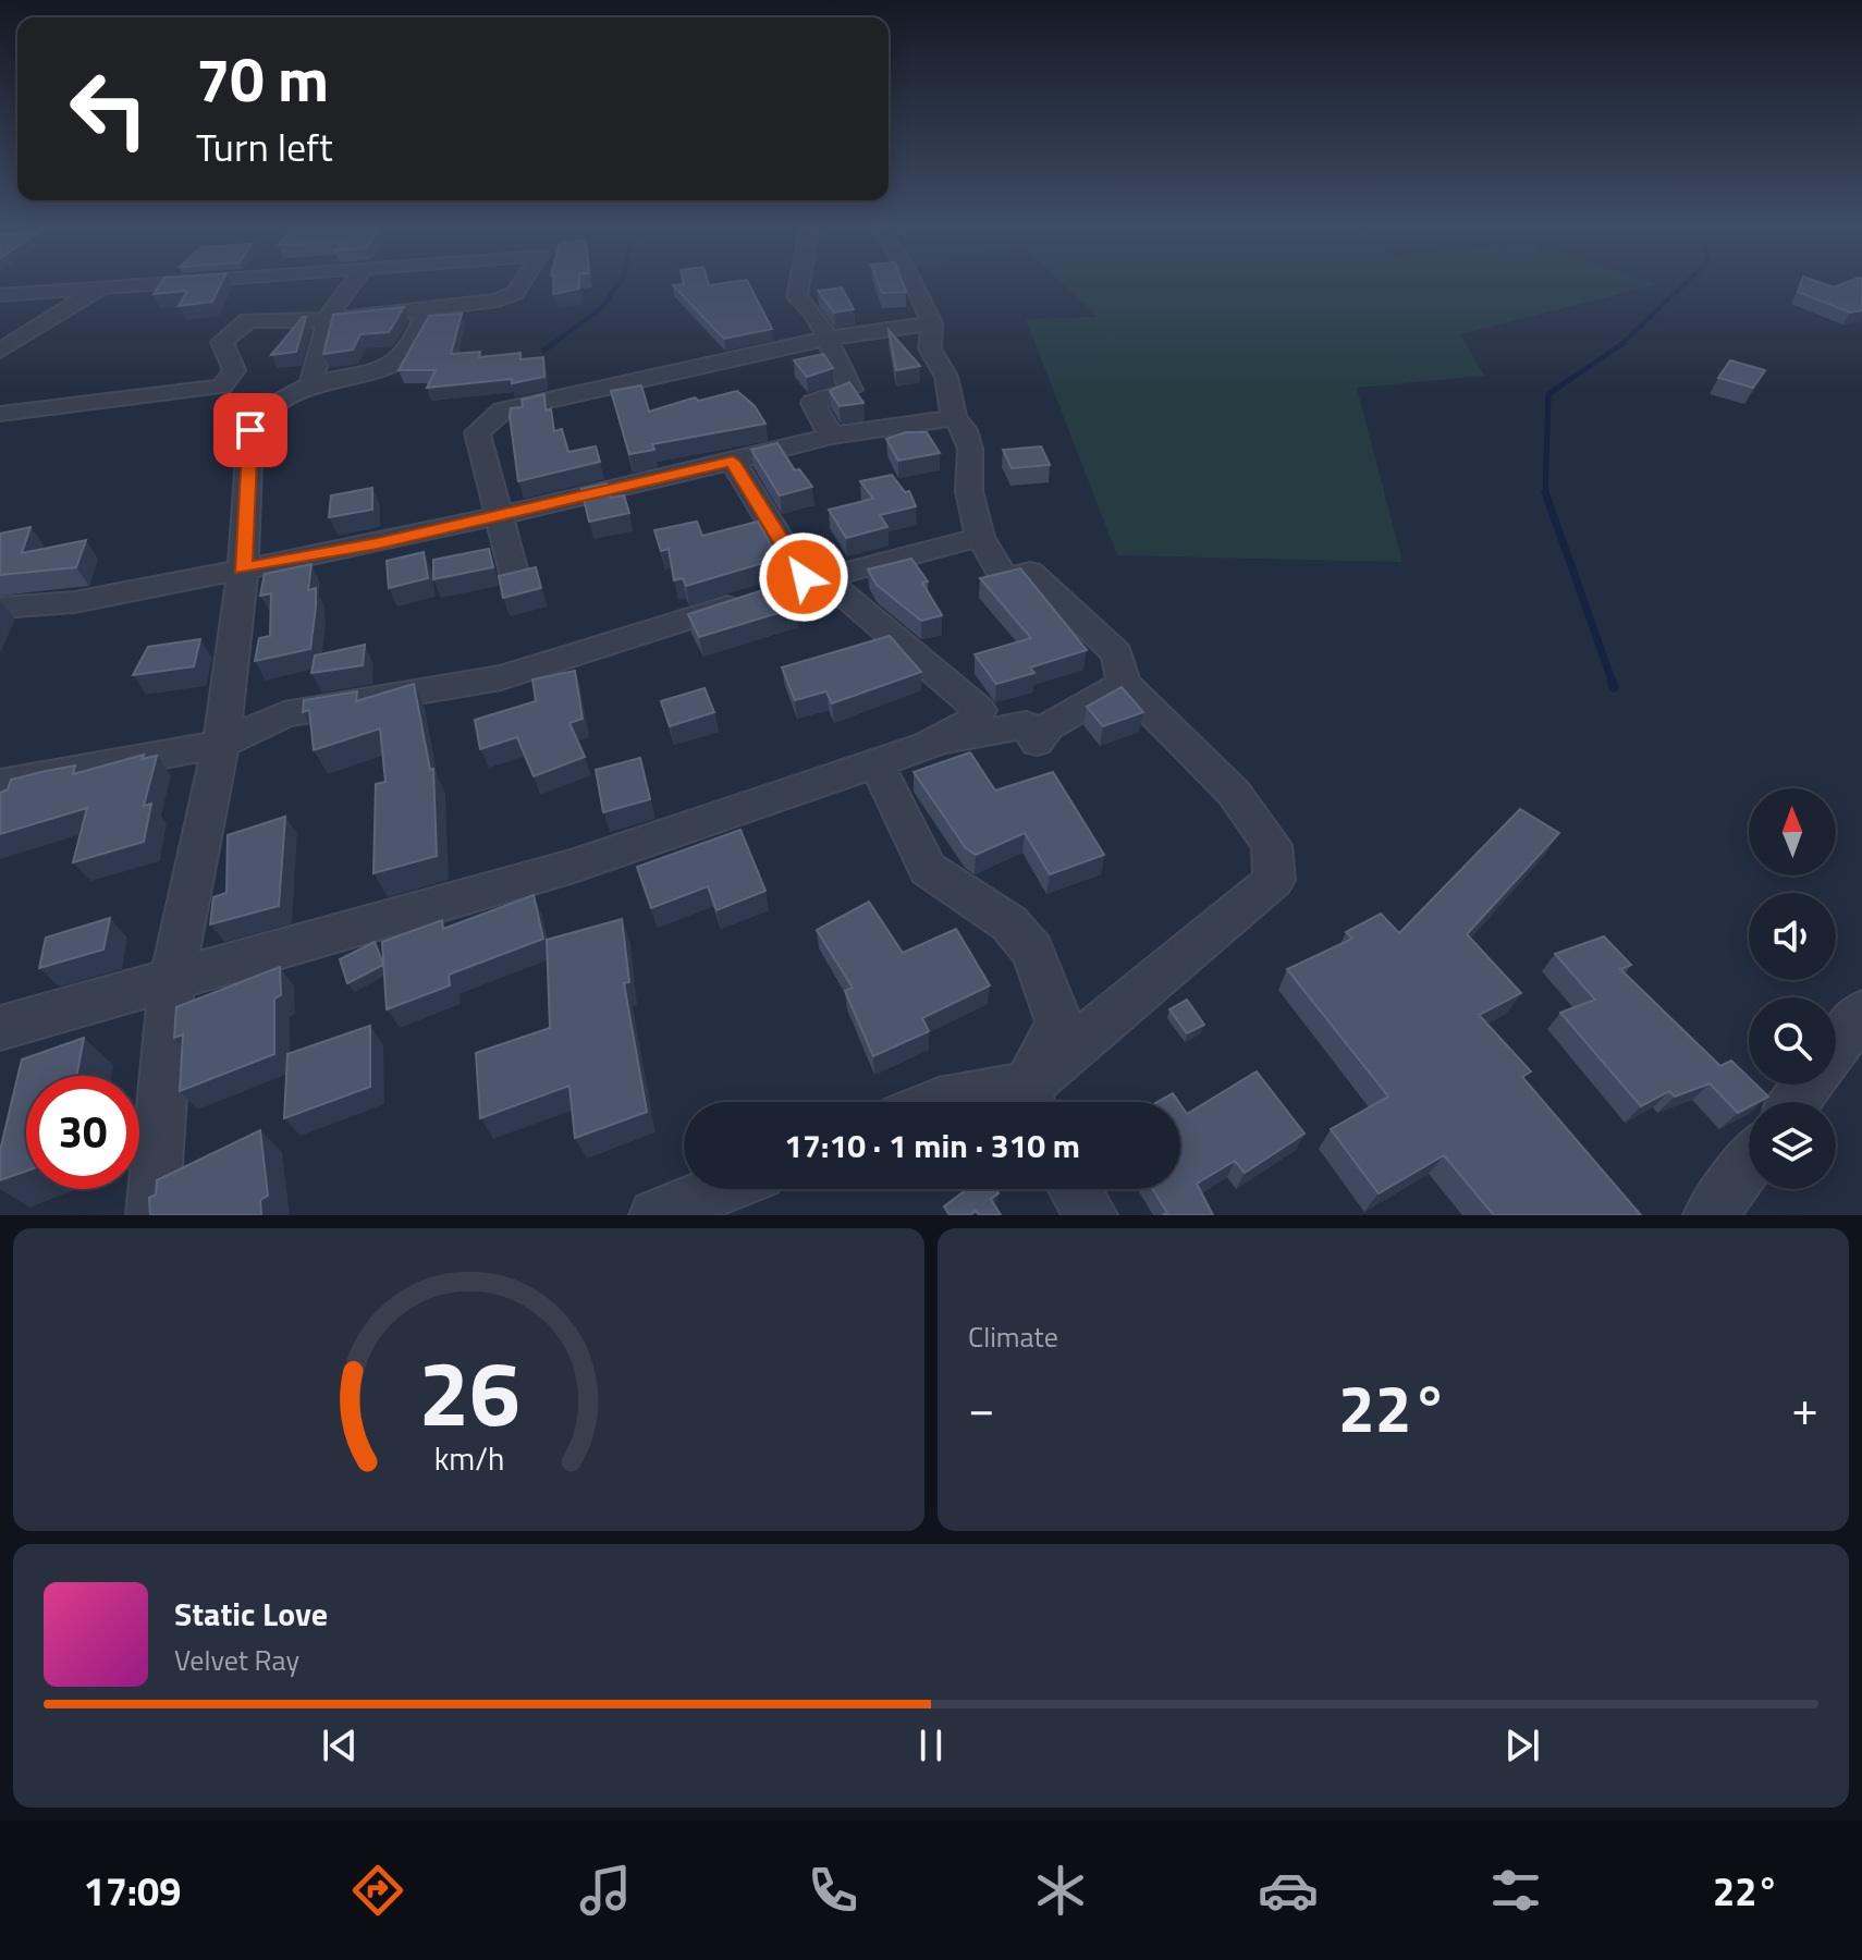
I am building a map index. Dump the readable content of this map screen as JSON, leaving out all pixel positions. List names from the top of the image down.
{
  "north": "top",
  "page": {
    "turn": ["70 m", "Turn left"],
    "limit": "30",
    "trip": "17:10 · 1 min · 310 m",
    "tile": "Climate",
    "heat": ["−", "22°", "+"],
    "song": ["Static Love", "Velvet Ray"],
    "tabs": ["17:09", "22°"],
    "gauge": ["26", "km/h"]
  }
}
